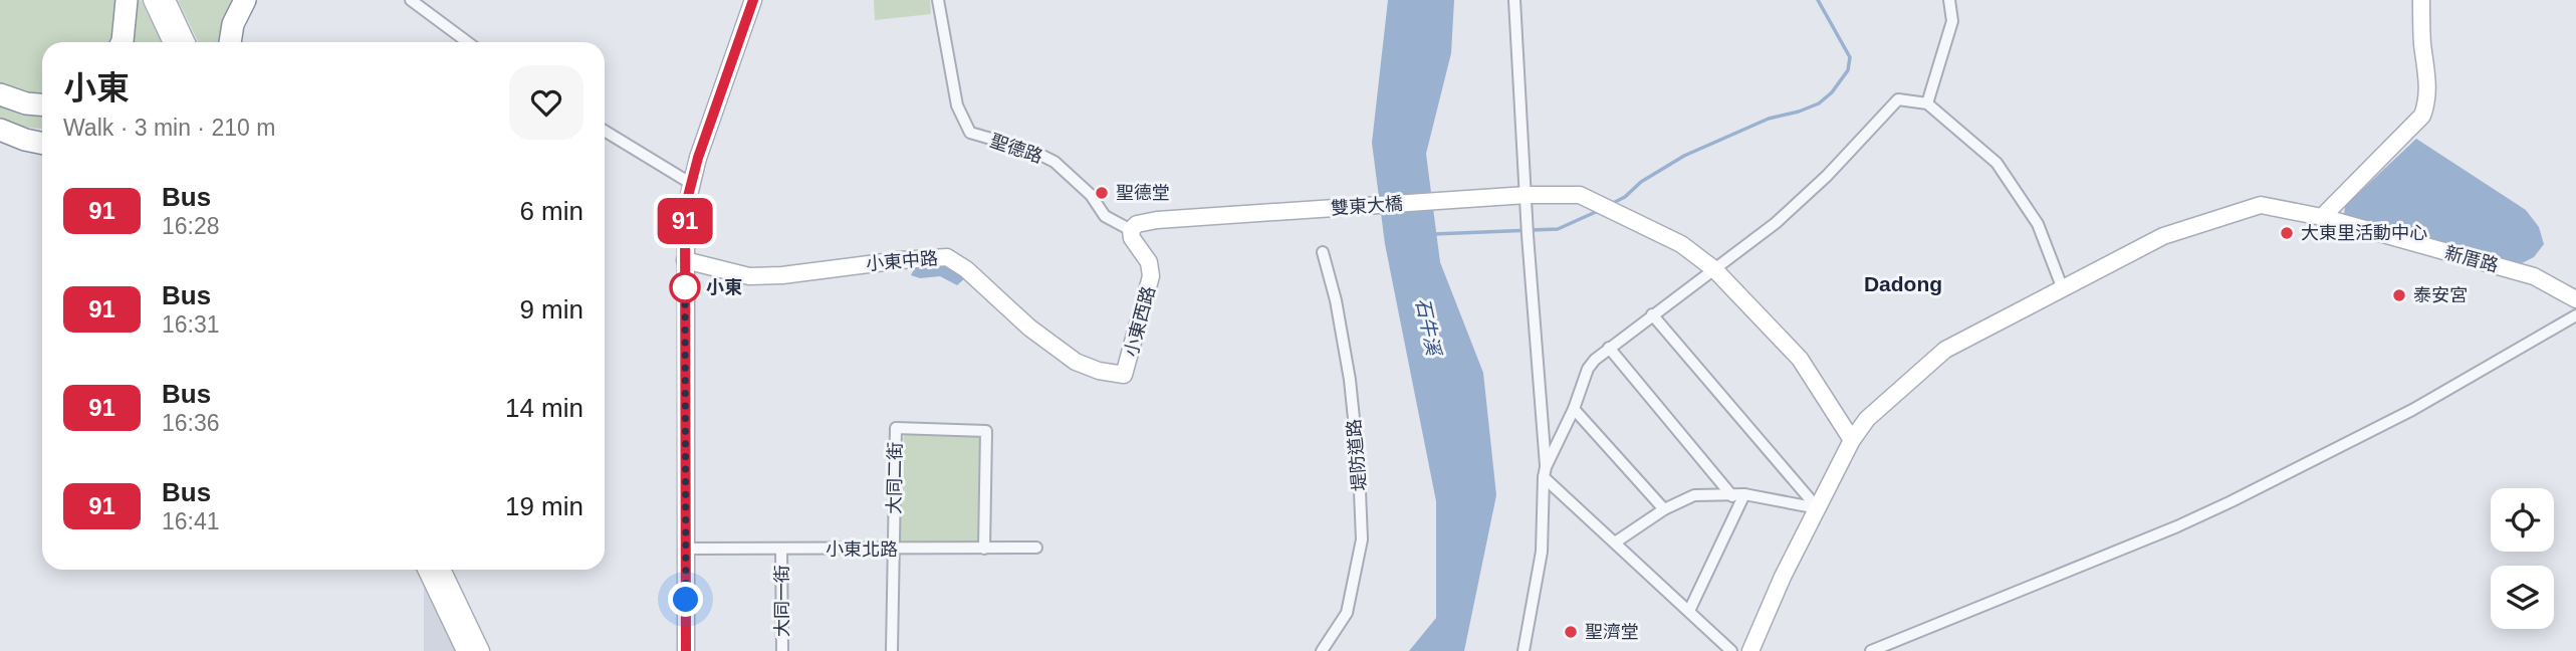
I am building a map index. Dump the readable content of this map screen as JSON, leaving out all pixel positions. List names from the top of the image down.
{
  "streets": {
    "street": [
      "聖德路",
      "雙東大橋",
      "新厝路",
      "小東中路",
      "小東西路",
      "堤防道路",
      "大同二街",
      "小東北路",
      "大同一街"
    ]
  },
  "crossings": [
    ["聖德路", "雙東大橋"],
    ["聖德路", "小東西路"],
    ["雙東大橋", "新厝路"],
    ["雙東大橋", "小東西路"],
    ["小東中路", "小東西路"],
    ["大同二街", "小東北路"],
    ["小東北路", "大同一街"]
  ],
  "districts": ["Dadong"],
  "water": ["石牛溪"],
  "places": [
    "聖德堂",
    "大東里活動中心",
    "小東",
    "泰安宮",
    "聖濟堂"
  ],
  "lines": ["bus line 91"],
  "page": {
    "on_map": "91",
    "heading": ["小東", "Walk · 3 min · 210 m"],
    "list": [
      {
        "mark": "91",
        "name": "Bus",
        "note": "16:28",
        "value": "6 min"
      },
      {
        "mark": "91",
        "name": "Bus",
        "note": "16:31",
        "value": "9 min"
      },
      {
        "mark": "91",
        "name": "Bus",
        "note": "16:36",
        "value": "14 min"
      },
      {
        "mark": "91",
        "name": "Bus",
        "note": "16:41",
        "value": "19 min"
      }
    ]
  }
}
